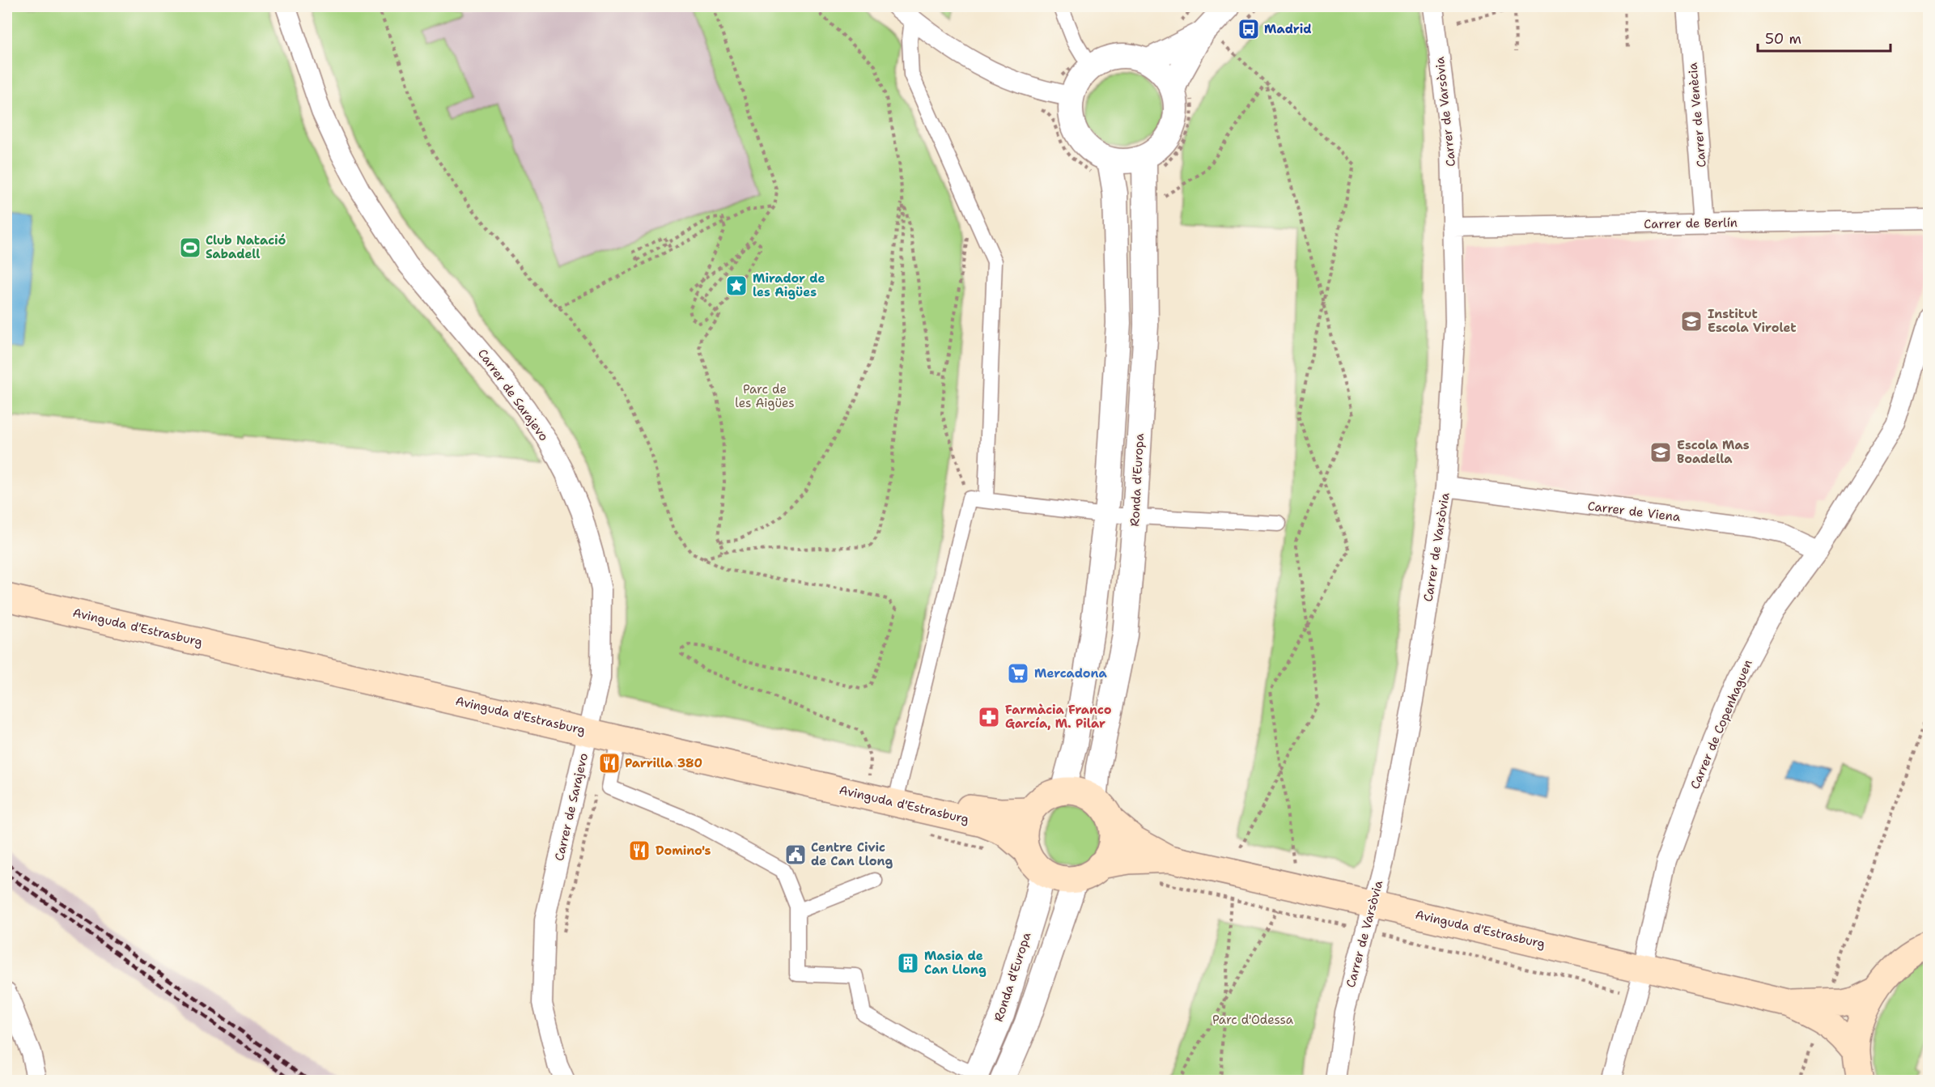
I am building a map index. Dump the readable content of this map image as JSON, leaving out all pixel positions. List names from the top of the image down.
{
  "streets": {
    "main road": ["Avinguda d'Estrasburg"],
    "street": [
      "Carrer de Varsòvia",
      "Carrer de Venècia",
      "Carrer de Berlín",
      "Carrer de Sarajevo",
      "Ronda d'Europa",
      "Carrer de Viena",
      "Carrer de Copenhaguen"
    ]
  },
  "crossings": [
    ["Carrer de Varsòvia", "Carrer de Berlín"],
    ["Carrer de Varsòvia", "Carrer de Viena"],
    ["Carrer de Varsòvia", "Avinguda d'Estrasburg"],
    ["Carrer de Venècia", "Carrer de Berlín"],
    ["Carrer de Sarajevo", "Avinguda d'Estrasburg"],
    ["Ronda d'Europa", "Avinguda d'Estrasburg"],
    ["Carrer de Viena", "Carrer de Copenhaguen"],
    ["Avinguda d'Estrasburg", "Carrer de Copenhaguen"]
  ],
  "parks": ["Parc de les Aigües", "Parc d'Odessa"],
  "places": {
    "bus stop": ["Madrid"],
    "sports": ["Club Natació Sabadell"],
    "place": ["Mirador de les Aigües"],
    "school or university": ["Institut Escola Virolet", "Escola Mas Boadella"],
    "supermarket": ["Mercadona"],
    "pharmacy": ["Farmàcia Franco García, M. Pilar"],
    "restaurant": ["Parrilla 380", "Domino's"],
    "public building": ["Centre Civic de Can Llong"],
    "building": ["Masia de Can Llong"]
  },
  "scale_bar": "50 m"
}
